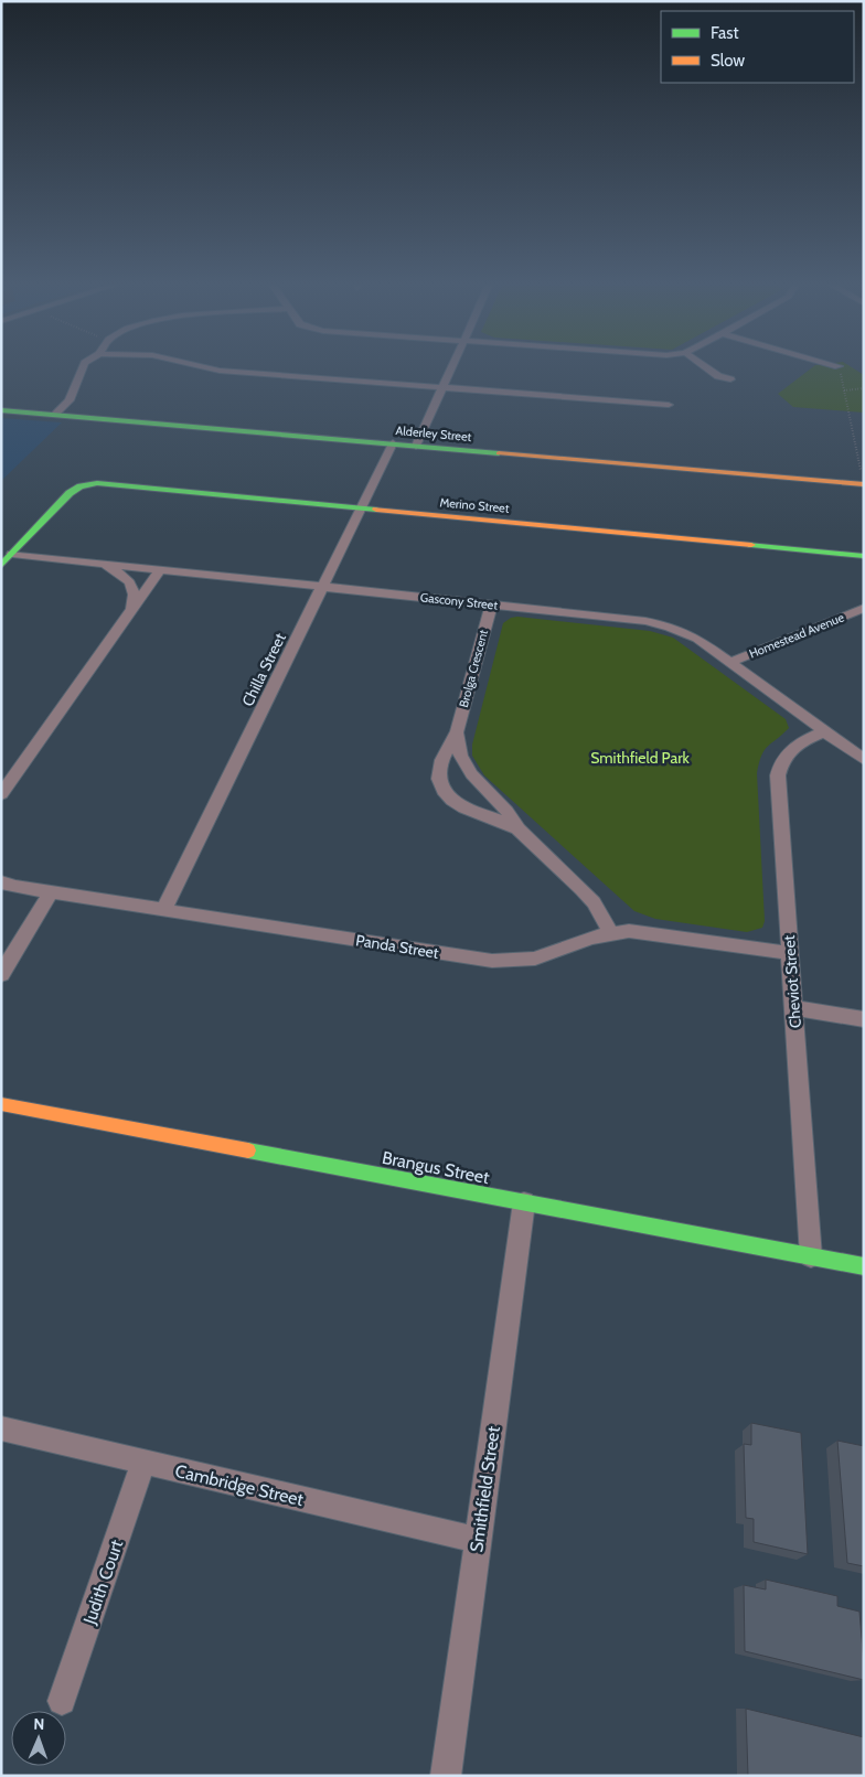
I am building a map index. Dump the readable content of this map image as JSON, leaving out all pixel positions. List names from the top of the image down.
{
  "streets": {
    "street": [
      "Alderley Street",
      "Merino Street",
      "Gascony Street",
      "Homestead Avenue",
      "Brolga Crescent",
      "Chilla Street",
      "Panda Street",
      "Cheviot Street",
      "Brangus Street",
      "Cambridge Street",
      "Smithfield Street",
      "Judith Court"
    ]
  },
  "crossings": [
    ["Alderley Street", "Chilla Street"],
    ["Merino Street", "Gascony Street"],
    ["Merino Street", "Chilla Street"],
    ["Gascony Street", "Homestead Avenue"],
    ["Gascony Street", "Brolga Crescent"],
    ["Gascony Street", "Chilla Street"],
    ["Gascony Street", "Cheviot Street"],
    ["Brolga Crescent", "Panda Street"],
    ["Chilla Street", "Panda Street"],
    ["Panda Street", "Cheviot Street"],
    ["Cheviot Street", "Brangus Street"],
    ["Brangus Street", "Smithfield Street"],
    ["Cambridge Street", "Smithfield Street"],
    ["Cambridge Street", "Judith Court"]
  ],
  "parks": ["Smithfield Park"],
  "legend": ["Fast", "Slow"],
  "north": "top"
}
